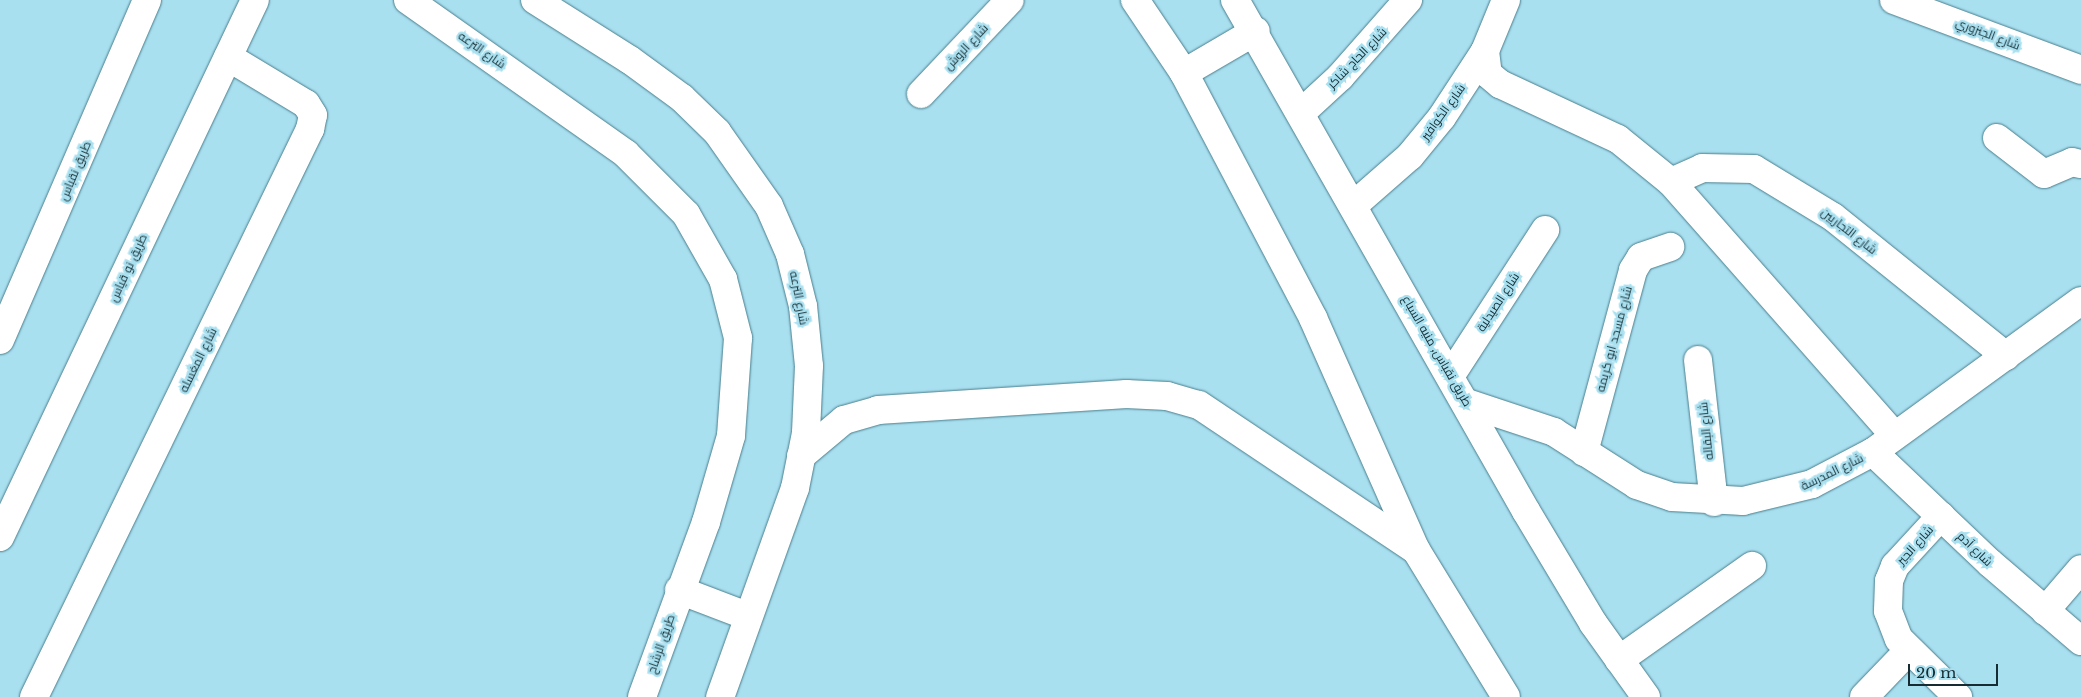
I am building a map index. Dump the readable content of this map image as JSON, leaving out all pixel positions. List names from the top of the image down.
{
  "streets": {
    "street": [
      "شارع الجنزوري",
      "شارع الروش",
      "شارع الترعه",
      "شارع الحاج شاكر",
      "شارع الكوافير",
      "طريق نقباس",
      "شارع التجاريين",
      "طريق نو قياس",
      "شارع الصيدلية",
      "شارع مسجد ابو كريمه",
      "طريق نقباس, منيه السباع",
      "شارع المغسله",
      "شارع البقاله",
      "شارع المدرسة",
      "شارع الجير",
      "شارع آدم",
      "طريق الرشاح"
    ]
  },
  "crossings": [
    ["شارع الترعه", "طريق الرشاح"],
    ["شارع الحاج شاكر", "طريق نقباس, منيه السباع"],
    ["شارع الكوافير", "طريق نقباس, منيه السباع"],
    ["شارع الكوافير", "شارع آدم"],
    ["شارع التجاريين", "شارع المدرسة"],
    ["شارع التجاريين", "شارع آدم"],
    ["طريق نو قياس", "شارع المغسله"],
    ["شارع الصيدلية", "طريق نقباس, منيه السباع"],
    ["شارع مسجد ابو كريمه", "شارع المدرسة"],
    ["طريق نقباس, منيه السباع", "شارع المدرسة"],
    ["شارع البقاله", "شارع المدرسة"],
    ["شارع المدرسة", "شارع آدم"],
    ["شارع الجير", "شارع آدم"]
  ],
  "scale_bar": "20 m"
}
